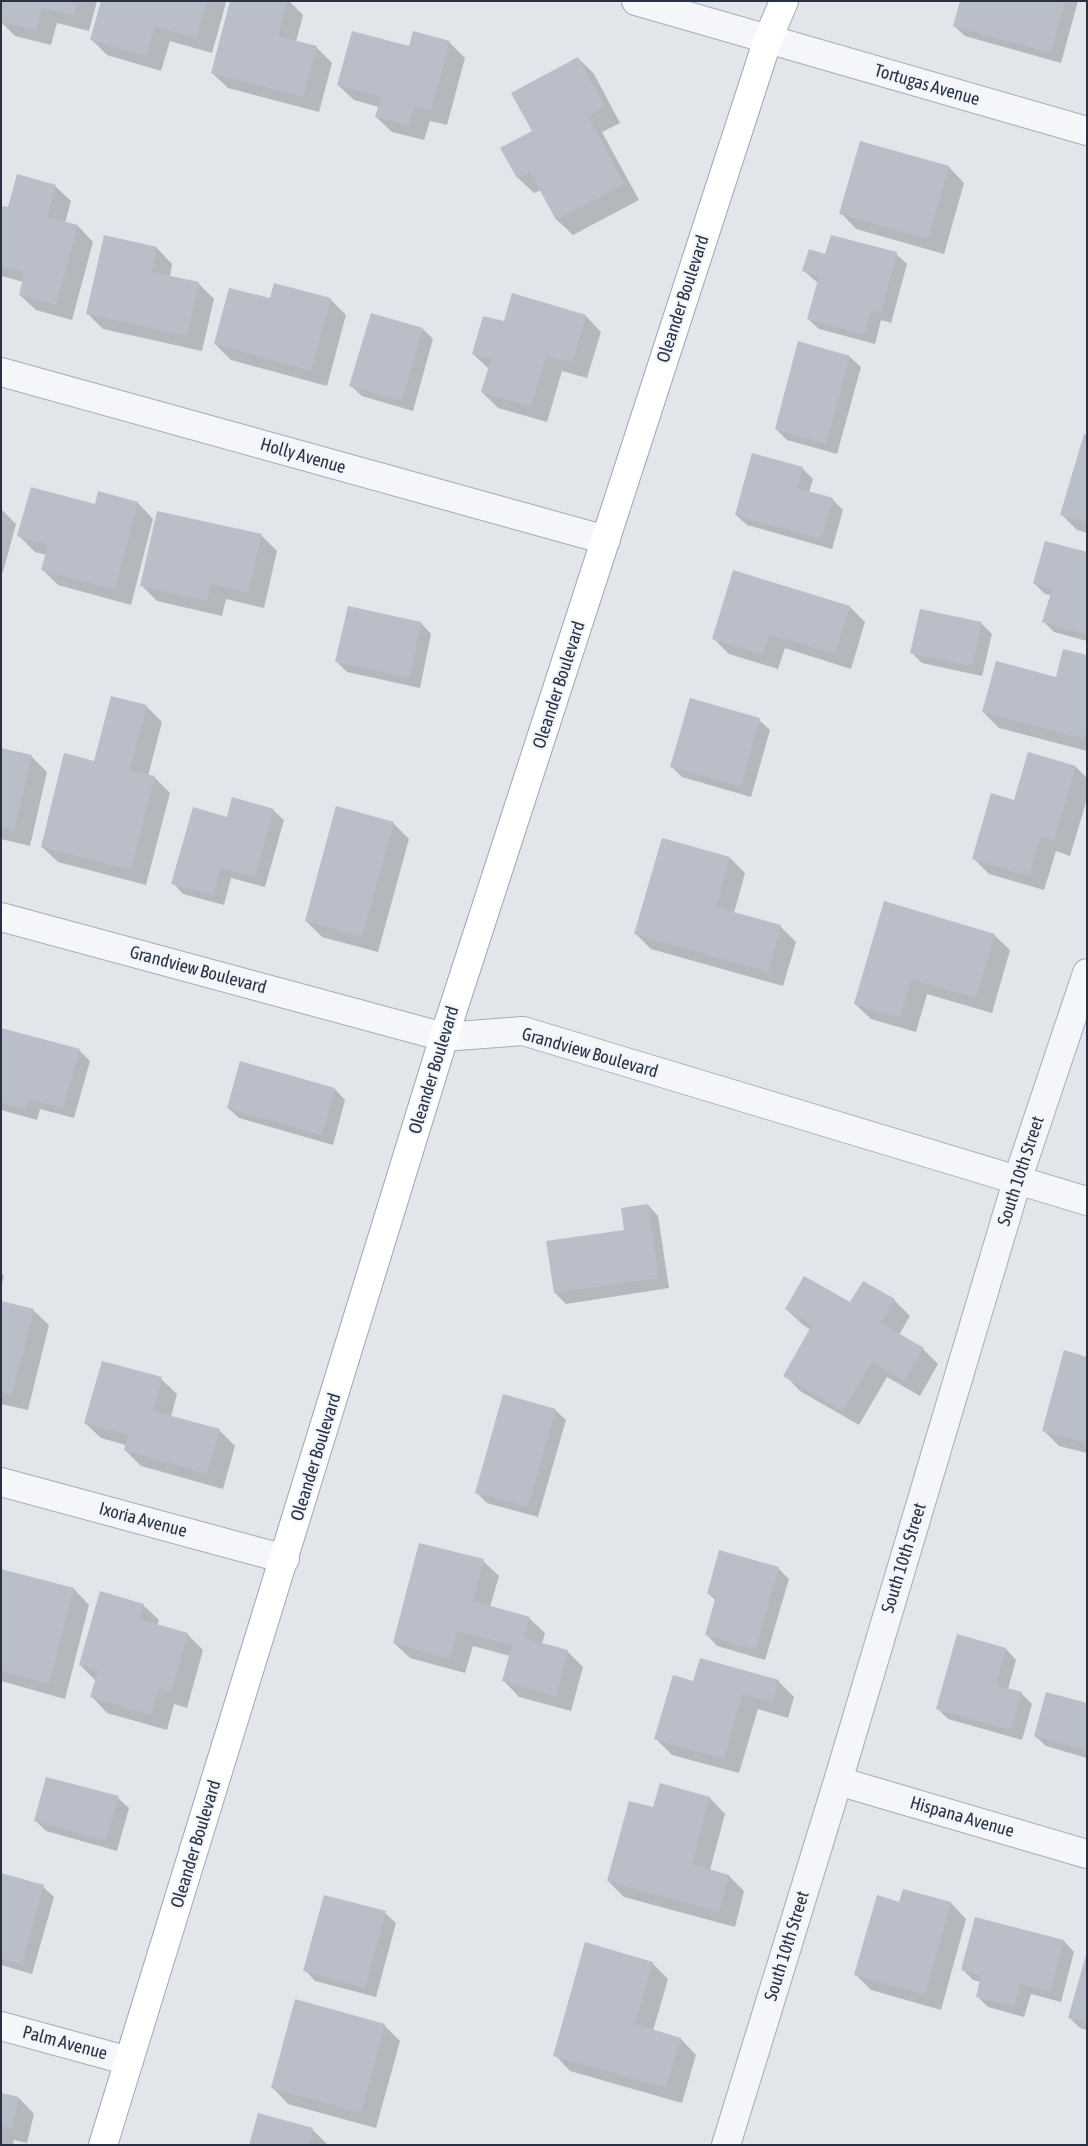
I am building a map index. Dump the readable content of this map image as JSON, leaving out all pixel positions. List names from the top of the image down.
{
  "streets": {
    "main road": ["Oleander Boulevard"],
    "street": [
      "Tortugas Avenue",
      "Holly Avenue",
      "Grandview Boulevard",
      "South 10th Street",
      "Ixoria Avenue",
      "Hispana Avenue",
      "Palm Avenue"
    ]
  },
  "crossings": [
    ["Tortugas Avenue", "Oleander Boulevard"],
    ["Oleander Boulevard", "Holly Avenue"],
    ["Oleander Boulevard", "Grandview Boulevard"],
    ["Oleander Boulevard", "Ixoria Avenue"],
    ["Oleander Boulevard", "Palm Avenue"],
    ["Grandview Boulevard", "South 10th Street"],
    ["South 10th Street", "Hispana Avenue"]
  ]
}
